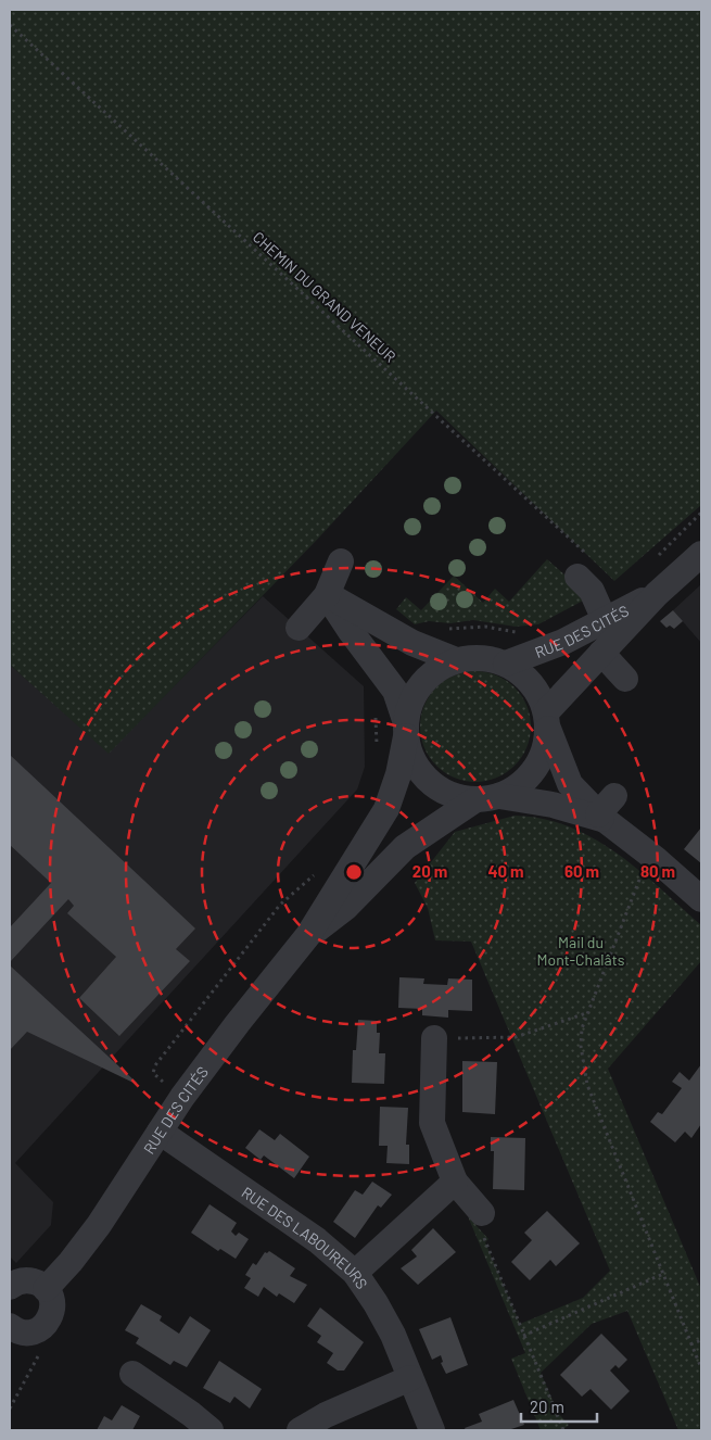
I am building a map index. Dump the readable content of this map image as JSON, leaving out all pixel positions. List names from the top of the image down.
{
  "streets": {
    "street": ["RUE DES CITÉS", "RUE DES LABOUREURS"],
    "path": ["CHEMIN DU GRAND VENEUR"]
  },
  "crossings": [
    ["RUE DES CITÉS", "RUE DES LABOUREURS"]
  ],
  "parks": ["Mail du Mont-Chalâts"],
  "scale_bar": "20 m",
  "rings": [
    "20 m",
    "40 m",
    "60 m",
    "80 m"
  ]
}
